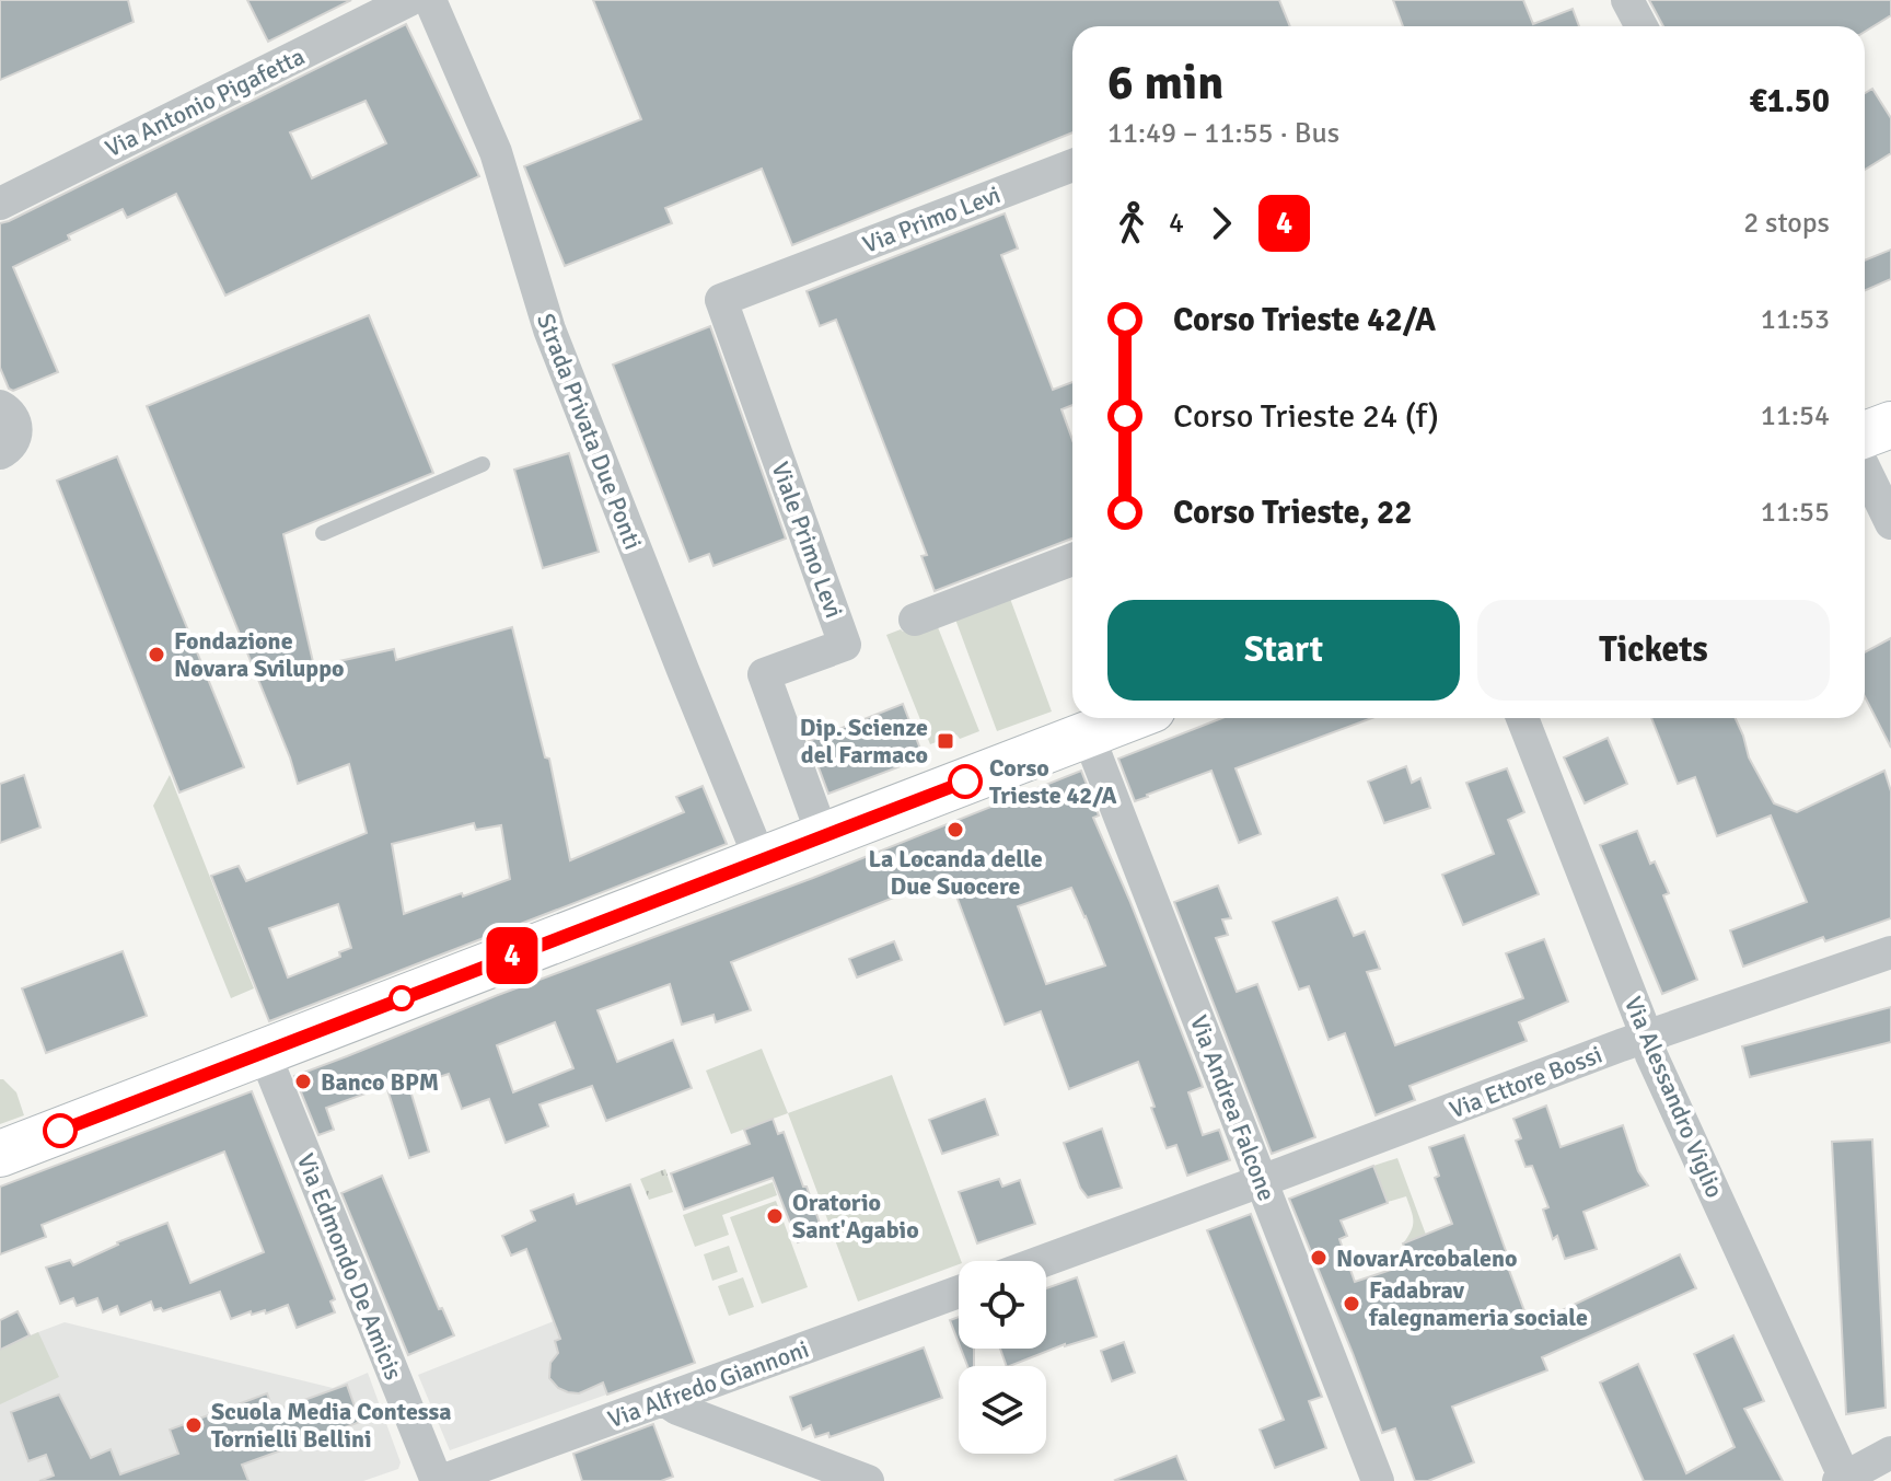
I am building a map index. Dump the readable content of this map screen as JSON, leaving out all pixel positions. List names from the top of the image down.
{
  "streets": {
    "street": [
      "Via Antonio Pigafetta",
      "Via Primo Levi",
      "Strada Privata Due Ponti",
      "Viale Primo Levi",
      "Via Ettore Bossi",
      "Via Alessandro Viglio",
      "Via Andrea Falcone",
      "Via Edmondo De Amicis",
      "Via Alfredo Giannoni"
    ]
  },
  "crossings": [
    ["Via Primo Levi", "Viale Primo Levi"],
    ["Via Ettore Bossi", "Via Alessandro Viglio"],
    ["Via Ettore Bossi", "Via Andrea Falcone"],
    ["Via Edmondo De Amicis", "Via Alfredo Giannoni"]
  ],
  "places": {
    "other": [
      "Fondazione Novara Sviluppo",
      "Corso Trieste 42/A",
      "La Locanda delle Due Suocere",
      "Banco BPM",
      "Oratorio Sant'Agabio",
      "NovarArcobaleno",
      "Fadabrav falegnameria sociale",
      "Scuola Media Contessa Tornielli Bellini"
    ],
    "transit": ["Dip. Scienze del Farmaco"]
  },
  "lines": ["bus line 4"],
  "page": {
    "on_map": "4",
    "heading": ["6 min", "11:49 – 11:55 · Bus", "€1.50"],
    "legs": ["4", "4", "2 stops"],
    "list": [
      {
        "name": "Corso Trieste 42/A",
        "value": "11:53"
      },
      {
        "name": "Corso Trieste 24 (f)",
        "value": "11:54"
      },
      {
        "name": "Corso Trieste, 22",
        "value": "11:55"
      }
    ],
    "buttons": ["Start", "Tickets"]
  }
}
